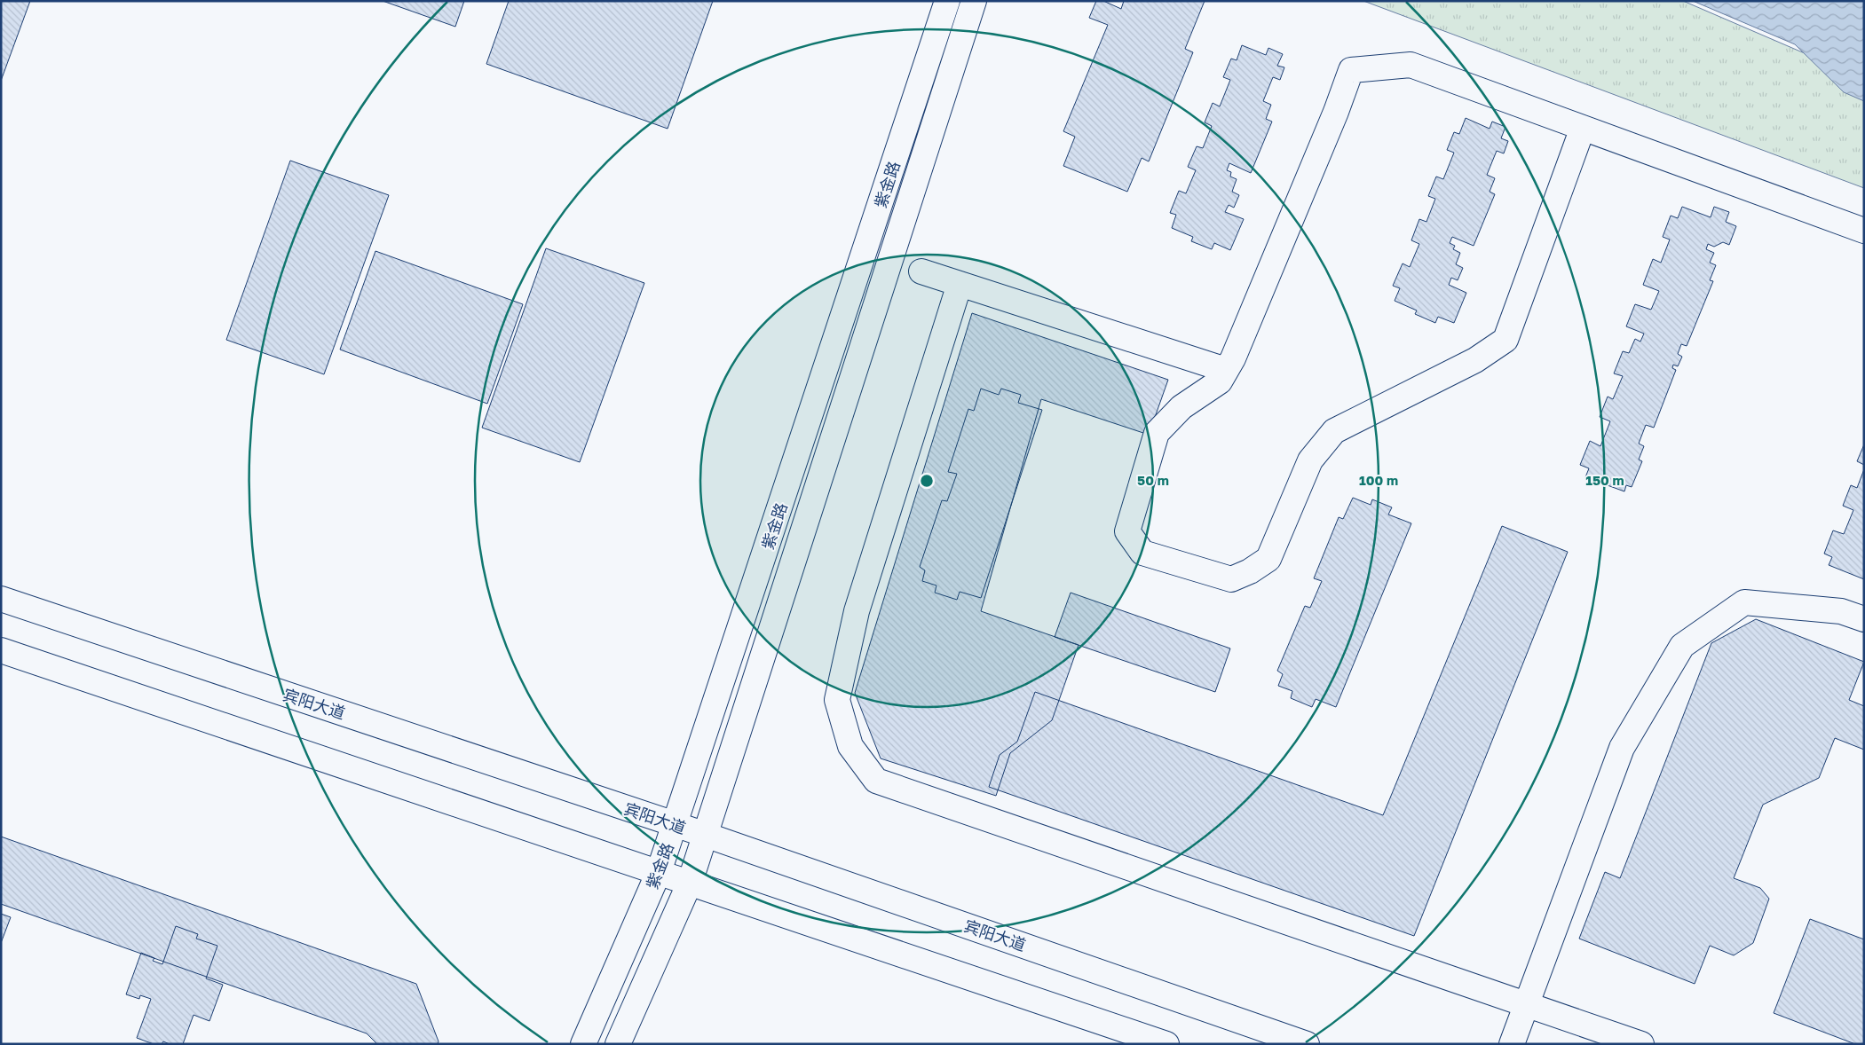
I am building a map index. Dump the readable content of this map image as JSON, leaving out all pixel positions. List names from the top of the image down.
{
  "streets": {
    "main road": ["紫金路", "宾阳大道"]
  },
  "crossings": [
    ["紫金路", "宾阳大道"]
  ],
  "rings": ["50 m", "100 m", "150 m"]
}
